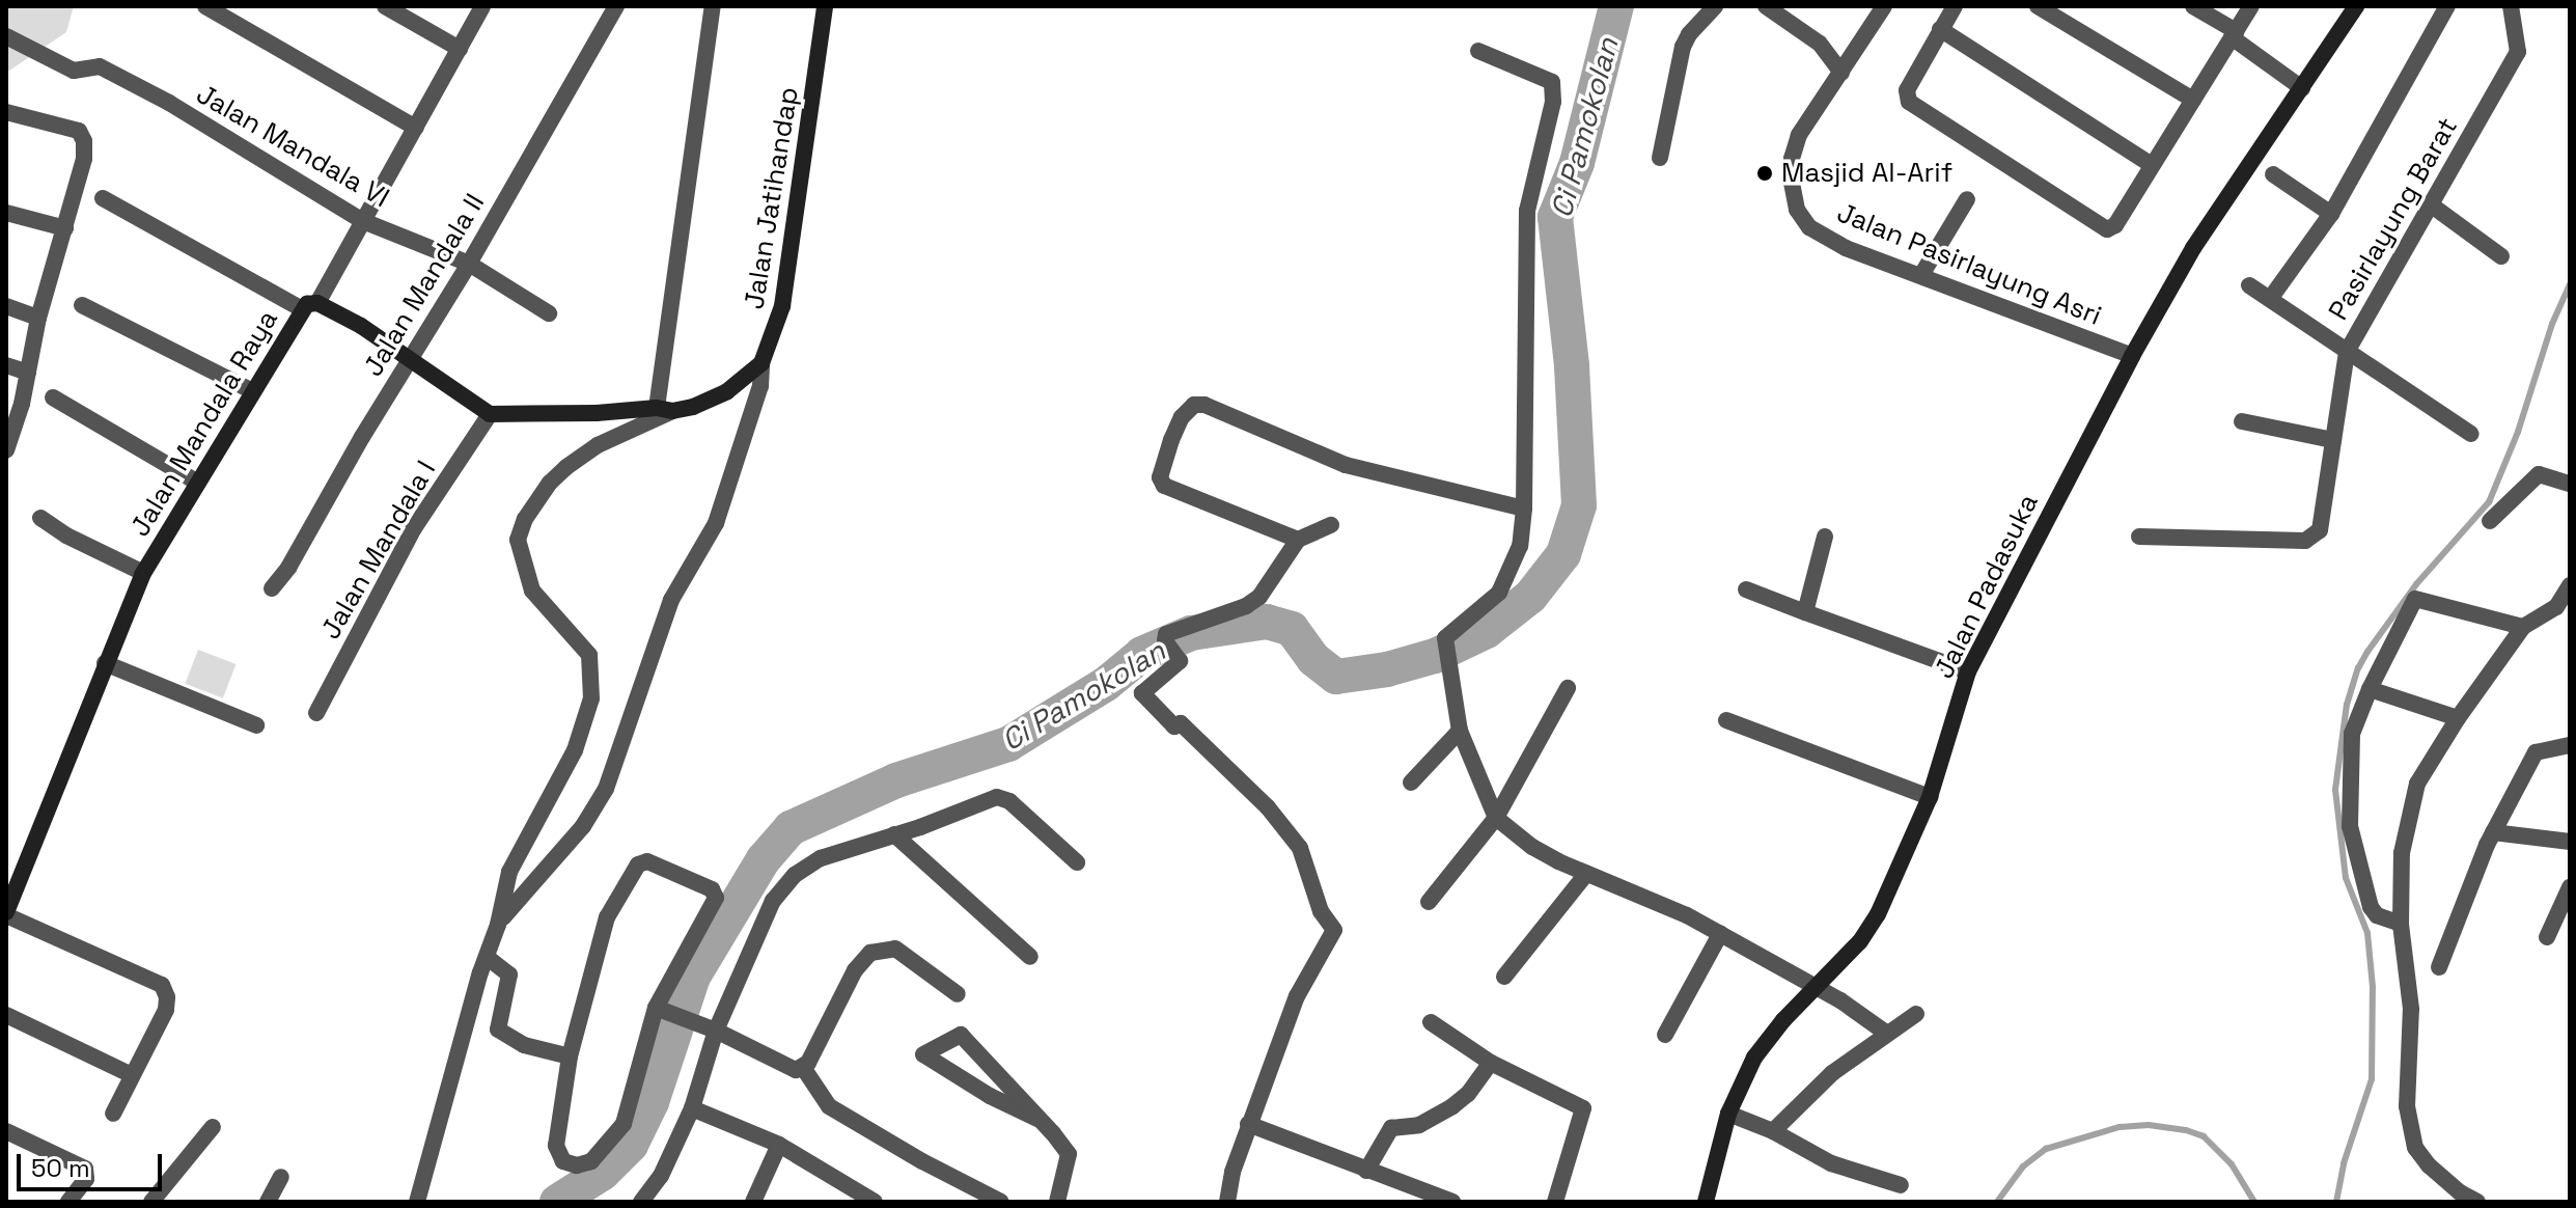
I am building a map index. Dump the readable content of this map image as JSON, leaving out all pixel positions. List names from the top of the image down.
{
  "streets": {
    "street": [
      "Jalan Mandala VI",
      "Jalan Jatihandap",
      "Pasirlayung Barat",
      "Jalan Pasirlayung Asri",
      "Jalan Mandala II",
      "Jalan Mandala Raya",
      "Jalan Mandala I",
      "Jalan Padasuka"
    ]
  },
  "crossings": [
    ["Jalan Mandala VI", "Jalan Mandala II"],
    ["Jalan Pasirlayung Asri", "Jalan Padasuka"],
    ["Jalan Mandala II", "Jalan Mandala Raya"],
    ["Jalan Mandala Raya", "Jalan Mandala I"]
  ],
  "water": ["Ci Pamokolan"],
  "places": ["Masjid Al-Arif"],
  "scale_bar": "50 m"
}
